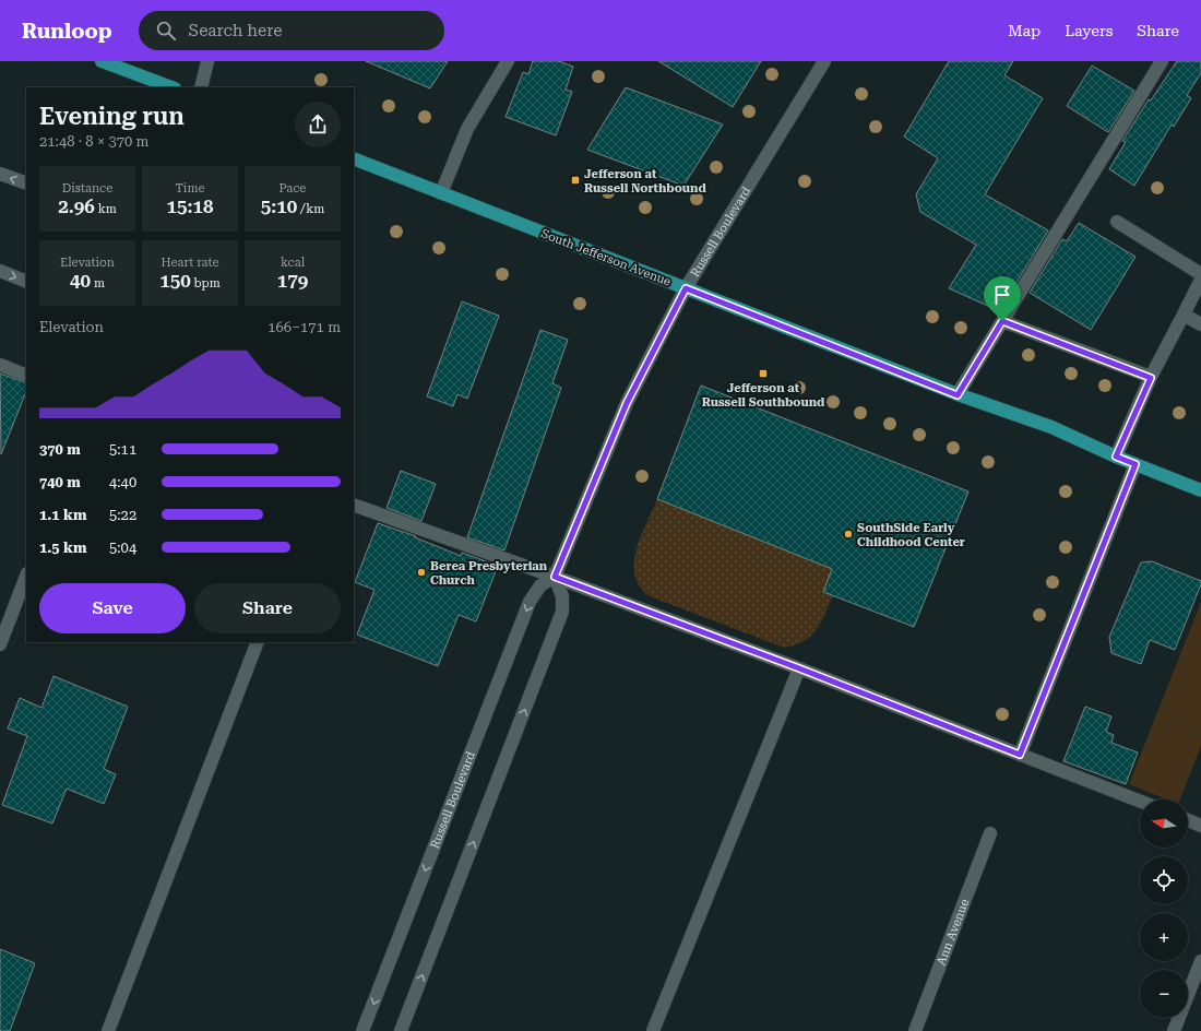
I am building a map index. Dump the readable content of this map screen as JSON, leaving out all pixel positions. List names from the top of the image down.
{
  "streets": {
    "main road": ["Russell Boulevard", "South Jefferson Avenue", "Ann Avenue"]
  },
  "crossings": [
    ["Russell Boulevard", "South Jefferson Avenue"]
  ],
  "places": {
    "transit": ["Jefferson at Russell Northbound", "Jefferson at Russell Southbound"],
    "other": ["SouthSide Early Childhood Center", "Berea Presbyterian Church"]
  },
  "north": "left",
  "page": {
    "header": "Runloop",
    "search": "Search here",
    "nav": ["Map", "Layers", "Share"],
    "heading": ["Evening run", "21:48 · 8 × 370 m"],
    "stats": [
      ["Distance", "2.96 km"],
      ["Time", "15:18"],
      ["Pace", "5:10 /km"],
      ["Elevation", "40 m"],
      ["Heart rate", "150 bpm"],
      ["kcal", "179"]
    ],
    "chart": ["Elevation", "166–171 m"],
    "list": [
      {
        "name": "370 m",
        "note": "5:11"
      },
      {
        "name": "740 m",
        "note": "4:40"
      },
      {
        "name": "1.1 km",
        "note": "5:22"
      },
      {
        "name": "1.5 km",
        "note": "5:04"
      }
    ],
    "buttons": ["Save", "Share"],
    "map_buttons": ["+", "−"]
  }
}
